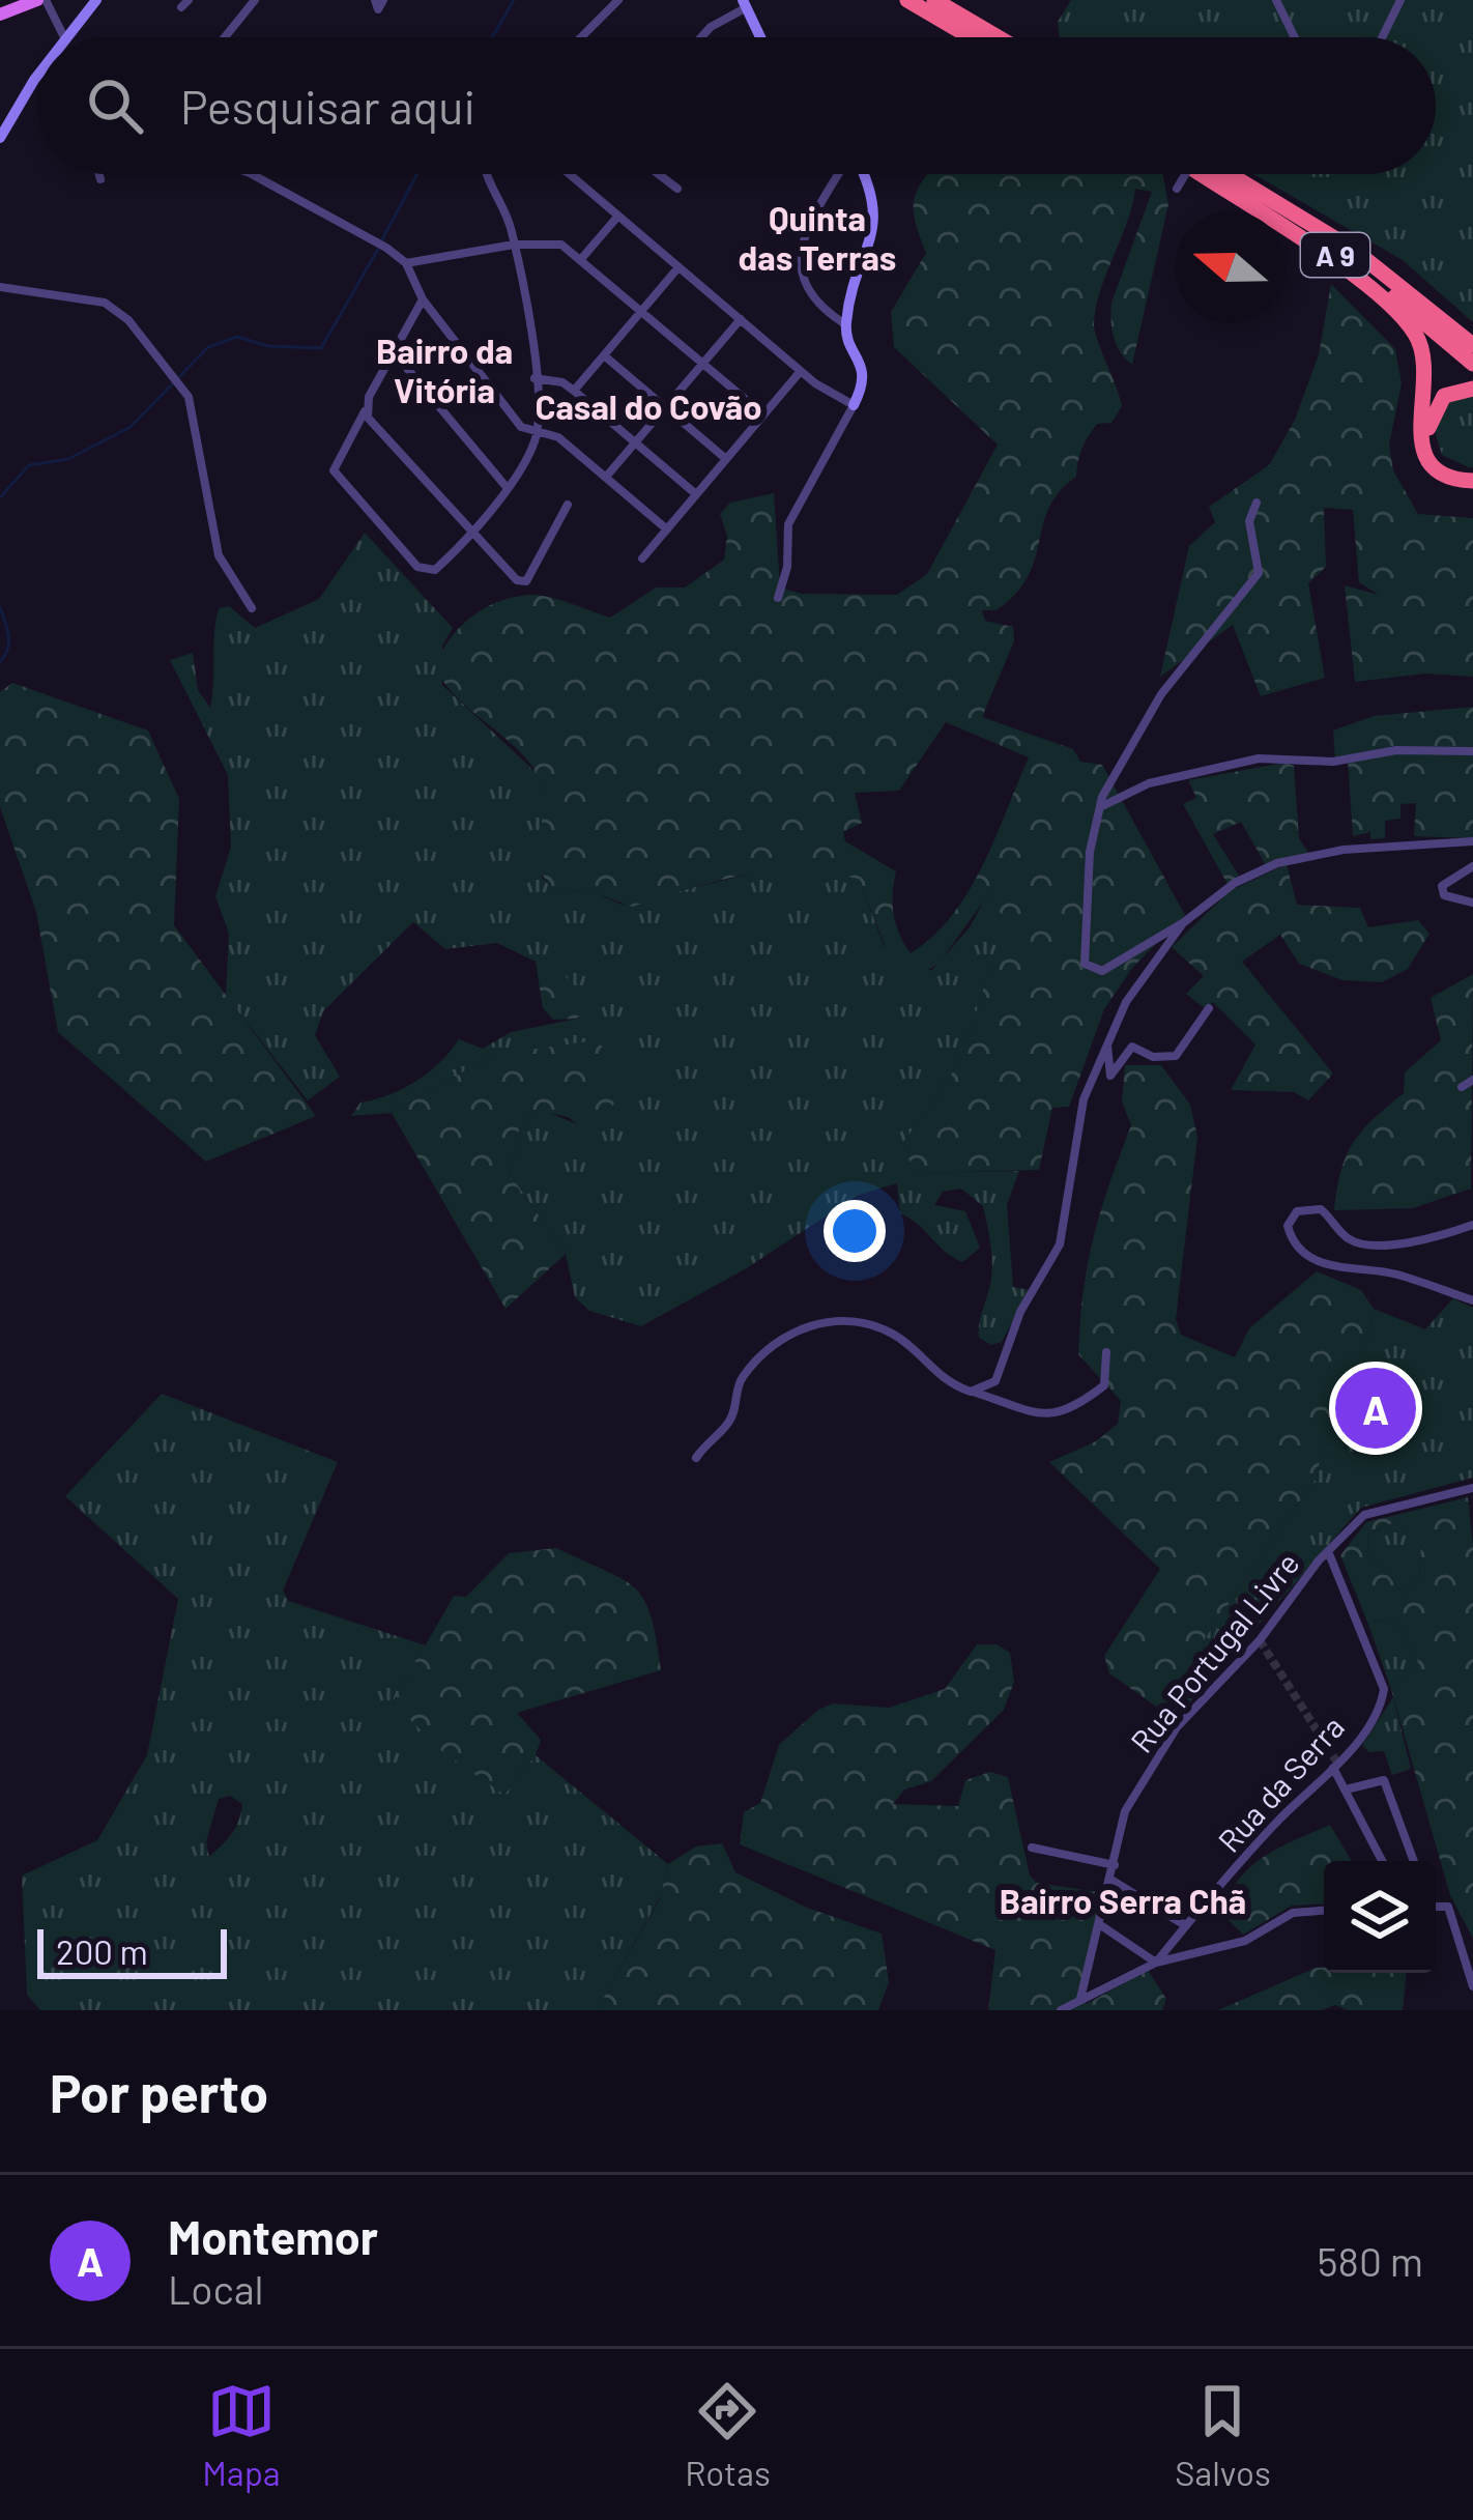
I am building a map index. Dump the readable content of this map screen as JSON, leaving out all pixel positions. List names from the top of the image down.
{
  "streets": {
    "highway": ["A 9"],
    "street": ["Rua Portugal Livre", "Rua da Serra"]
  },
  "crossings": [
    ["Rua Portugal Livre", "Rua da Serra"]
  ],
  "districts": [
    "Quinta das Terras",
    "Bairro da Vitória",
    "Casal do Covão",
    "Bairro Serra Chã"
  ],
  "scale_bar": "200 m",
  "north": "left",
  "page": {
    "search": "Pesquisar aqui",
    "pins": "A",
    "scale": "200 m",
    "heading": "Por perto",
    "list": [
      {
        "mark": "A",
        "name": "Montemor",
        "note": "Local",
        "value": "580 m"
      }
    ],
    "nav": ["Mapa", "Rotas", "Salvos"]
  }
}
